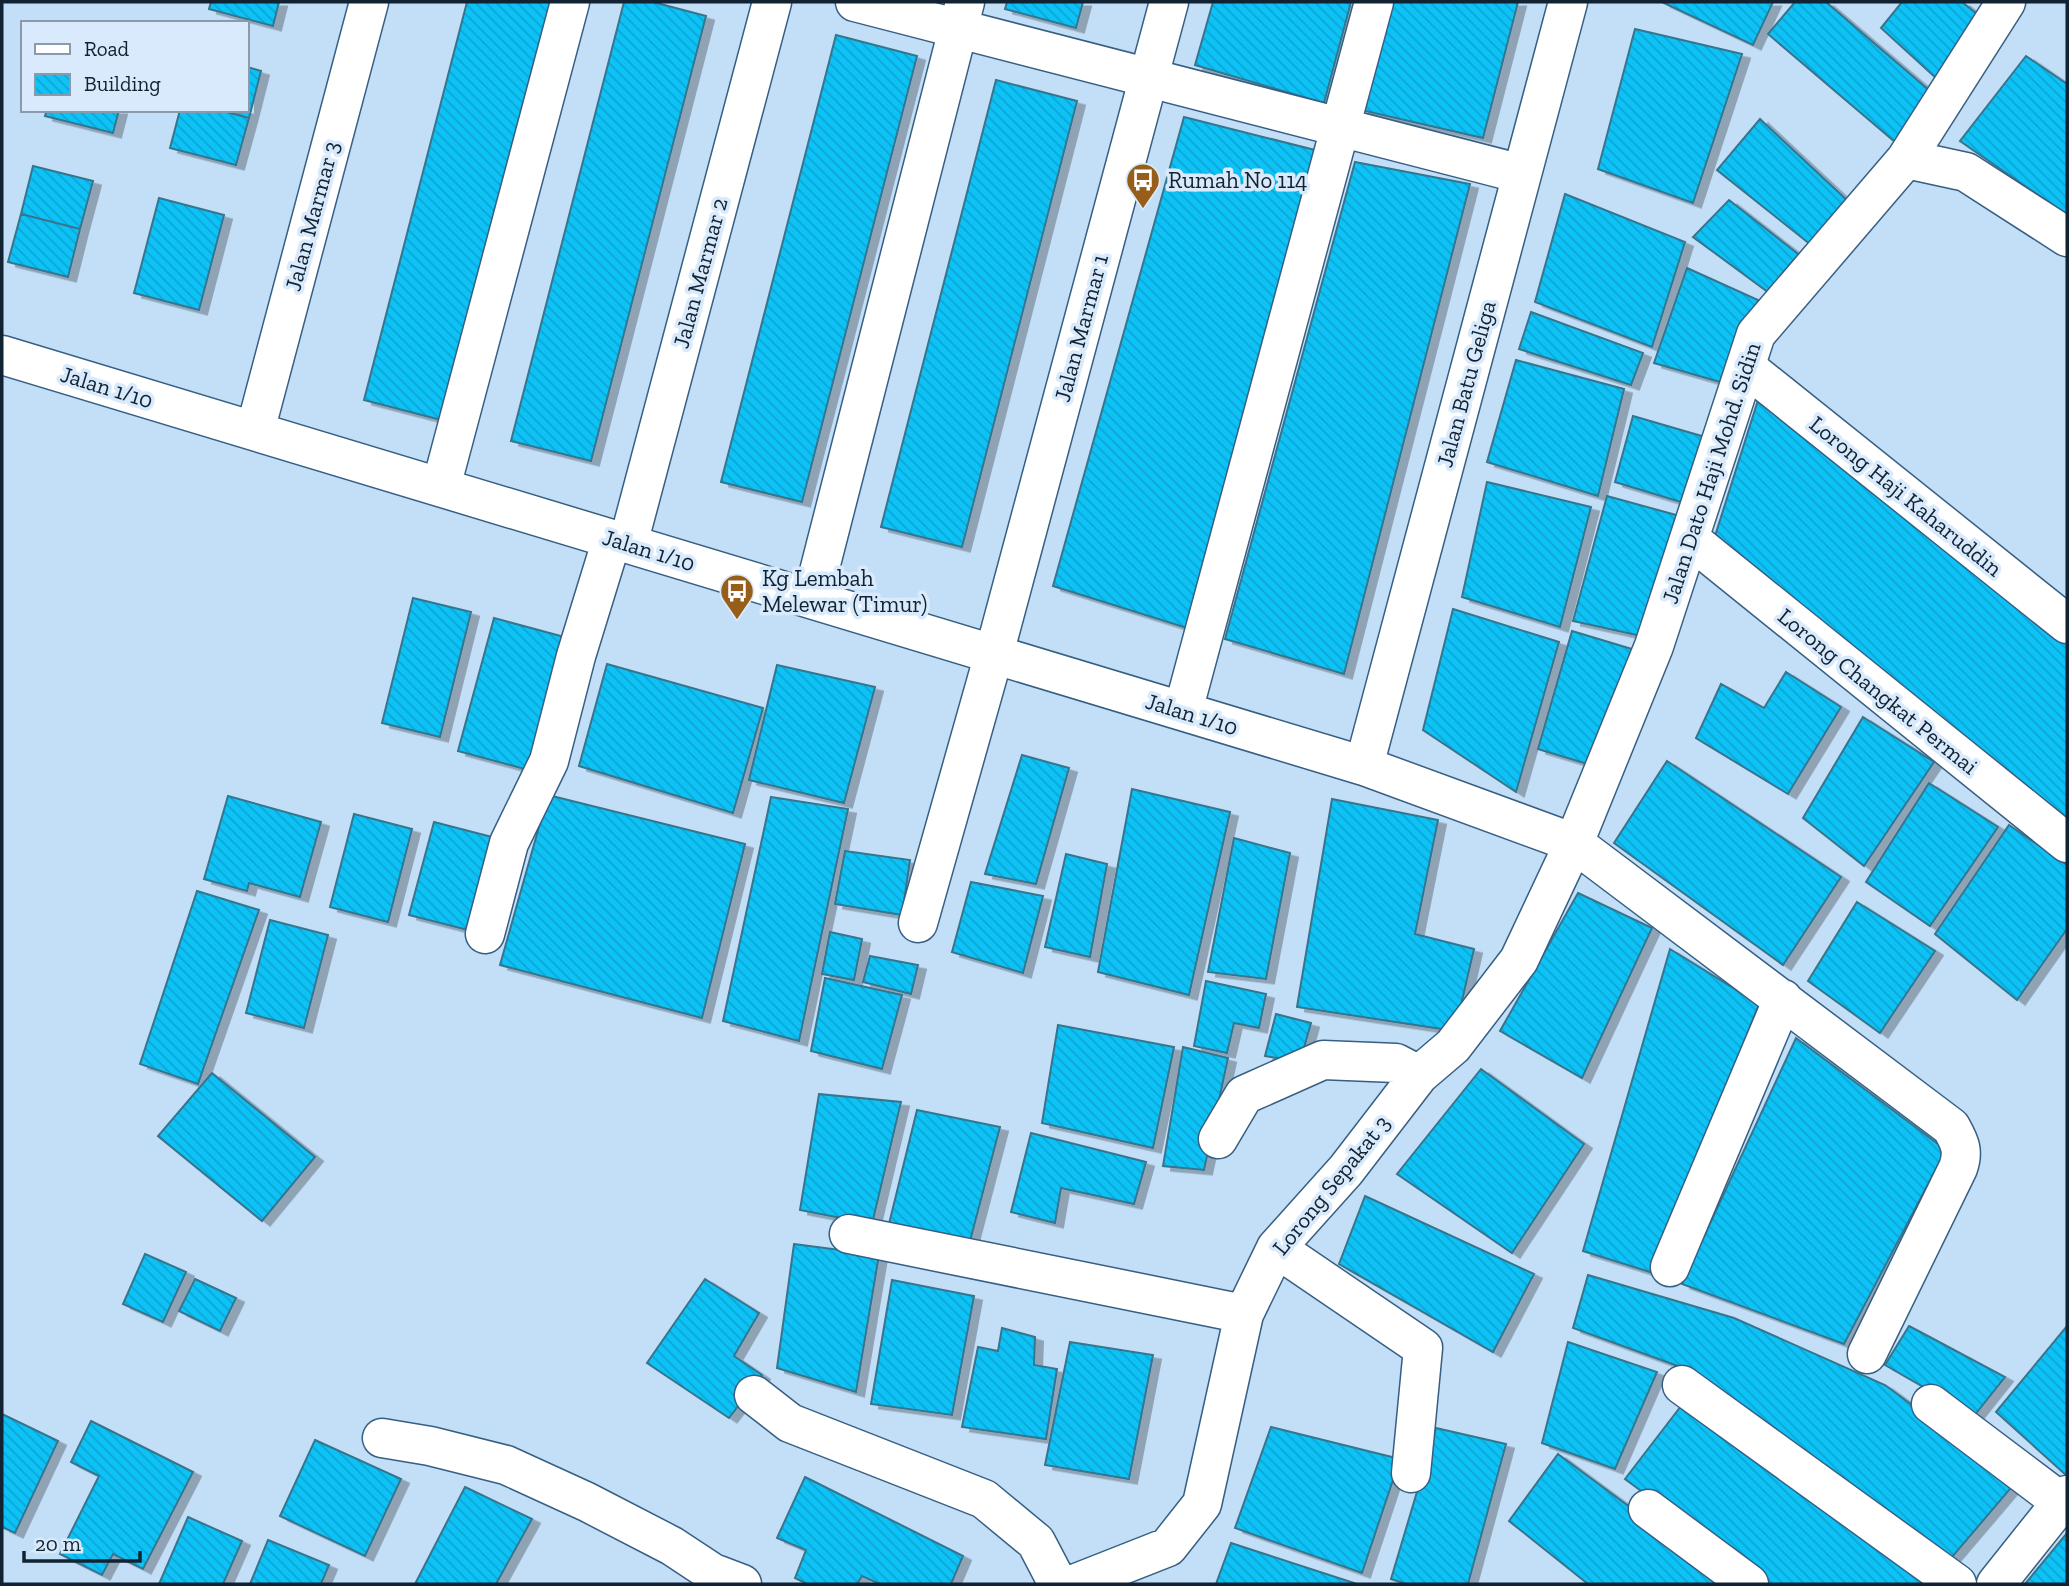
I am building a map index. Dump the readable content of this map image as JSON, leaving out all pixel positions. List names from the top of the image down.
{
  "streets": {
    "street": [
      "Jalan Marmar 3",
      "Jalan Marmar 2",
      "Jalan Marmar 1",
      "Jalan Batu Geliga",
      "Jalan 1/10",
      "Jalan Dato Haji Mohd. Sidin",
      "Lorong Haji Kaharuddin",
      "Lorong Changkat Permai",
      "Lorong Sepakat 3"
    ]
  },
  "crossings": [
    ["Jalan Marmar 3", "Jalan 1/10"],
    ["Jalan Marmar 2", "Jalan 1/10"],
    ["Jalan Marmar 1", "Jalan 1/10"],
    ["Jalan Batu Geliga", "Jalan 1/10"],
    ["Jalan 1/10", "Jalan Dato Haji Mohd. Sidin"],
    ["Jalan 1/10", "Lorong Sepakat 3"],
    ["Jalan Dato Haji Mohd. Sidin", "Lorong Haji Kaharuddin"],
    ["Jalan Dato Haji Mohd. Sidin", "Lorong Changkat Permai"],
    ["Jalan Dato Haji Mohd. Sidin", "Lorong Sepakat 3"]
  ],
  "places": {
    "bus stop": ["Rumah No 114", "Kg Lembah Melewar (Timur)"]
  },
  "legend": ["Road", "Building"],
  "scale_bar": "20 m"
}
